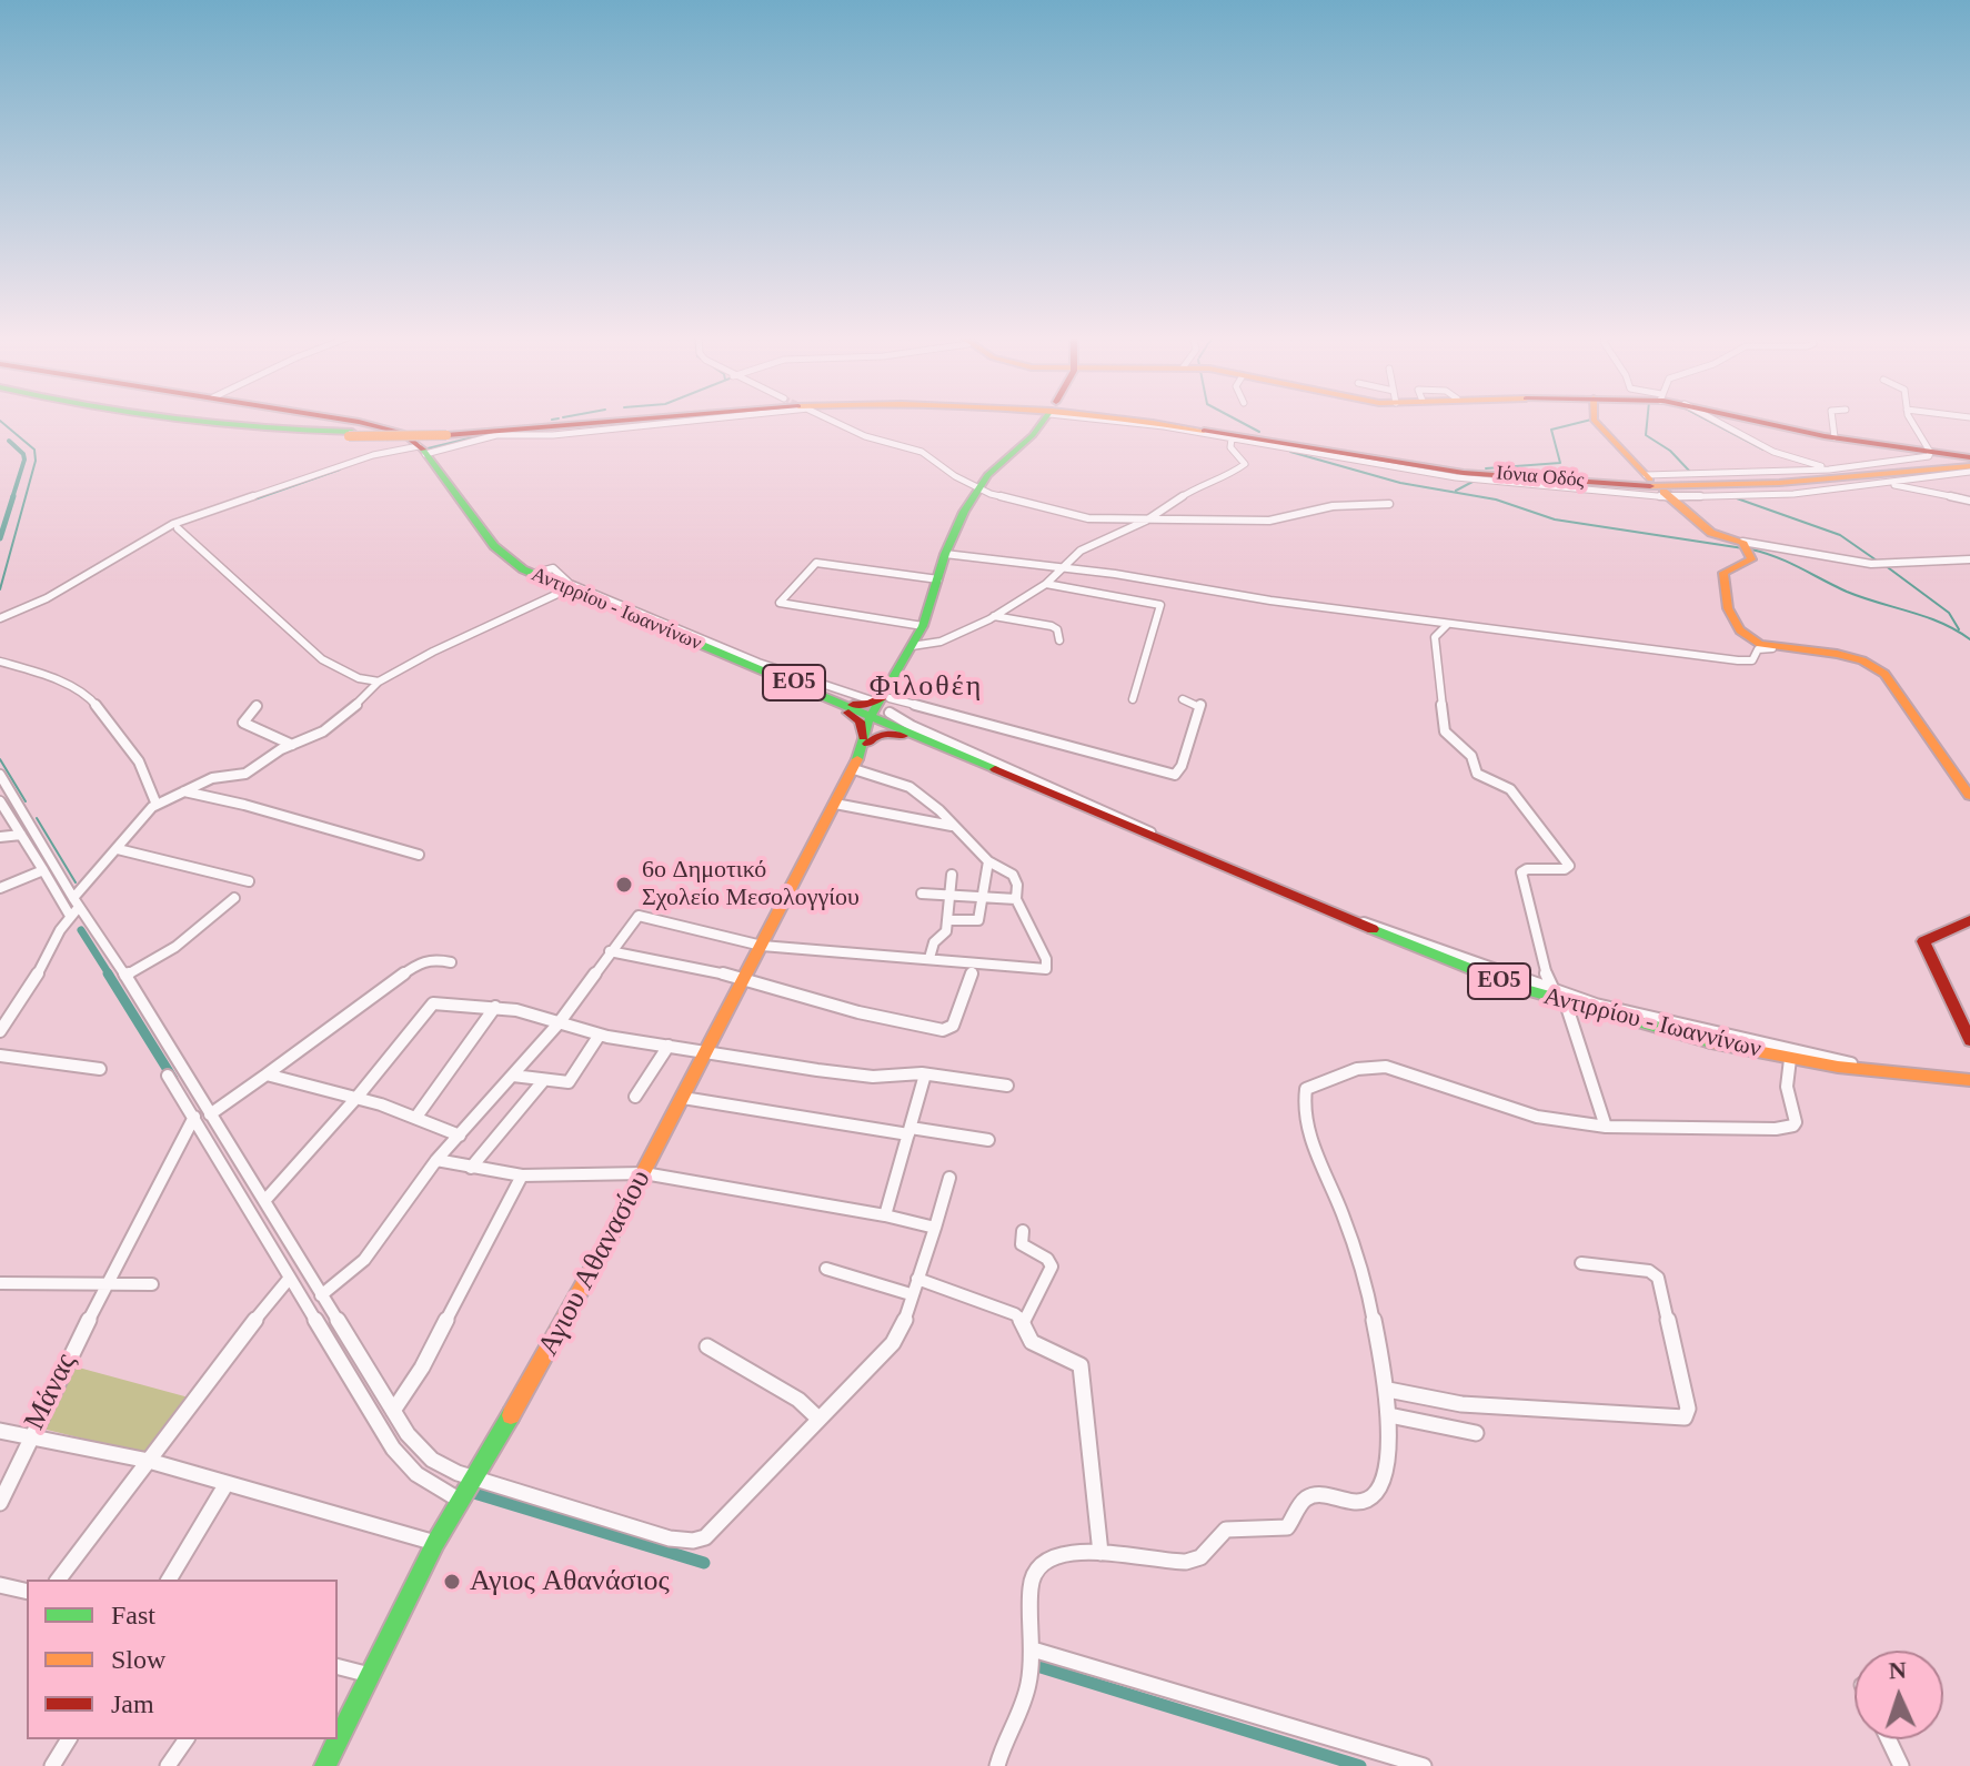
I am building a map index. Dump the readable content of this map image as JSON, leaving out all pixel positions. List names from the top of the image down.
{
  "streets": {
    "main road": [
      "Ιόνια Οδός",
      "Αντιρρίου - Ιωαννίνων",
      "ΕΟ5",
      "Αγιου Αθανασίου"
    ],
    "street": ["Μάνας"]
  },
  "districts": ["Φιλοθέη"],
  "places": ["6ο Δημοτικό Σχολείο Μεσολογγίου", "Αγιος Αθανάσιος"],
  "legend": ["Fast", "Slow", "Jam"],
  "north": "top"
}
